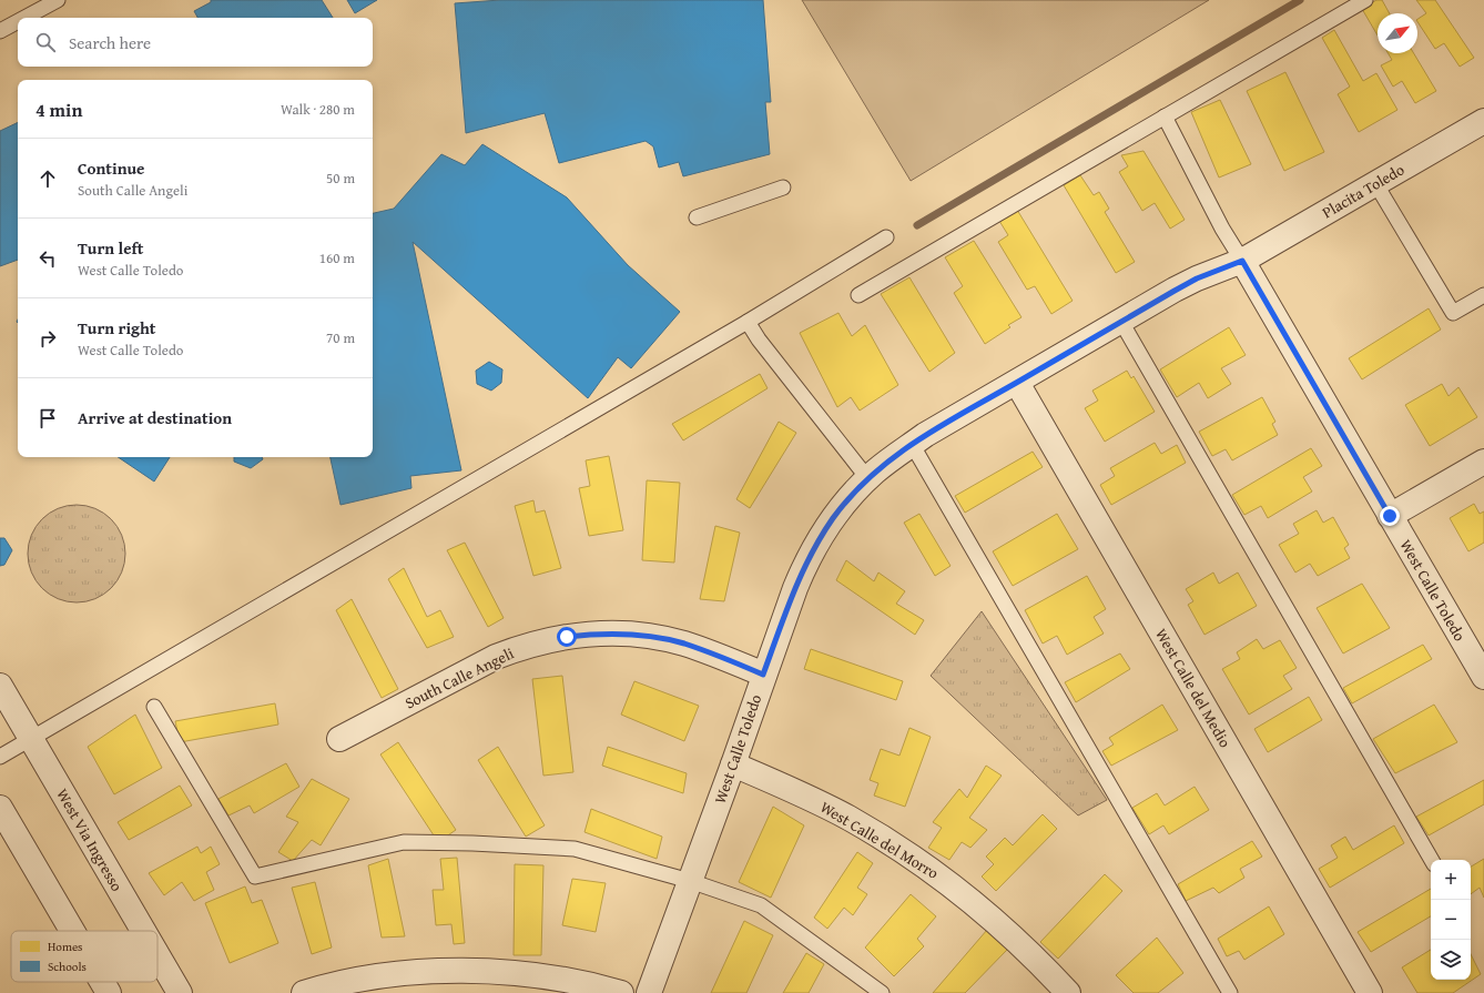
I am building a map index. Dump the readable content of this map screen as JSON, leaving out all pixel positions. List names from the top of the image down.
{
  "streets": {
    "street": [
      "Placita Toledo",
      "West Calle Toledo",
      "South Calle Angeli",
      "West Calle del Medio",
      "West Via Ingresso",
      "West Calle del Morro"
    ]
  },
  "crossings": [
    ["Placita Toledo", "West Calle Toledo"],
    ["West Calle Toledo", "South Calle Angeli"],
    ["West Calle Toledo", "West Calle del Medio"],
    ["West Calle Toledo", "West Calle del Morro"]
  ],
  "legend": ["Homes", "Schools"],
  "north": "top right",
  "page": {
    "search": "Search here",
    "heading": ["4 min", "Walk · 280 m"],
    "list": [
      ["Continue", "South Calle Angeli", "50 m"],
      ["Turn left", "West Calle Toledo", "160 m"],
      ["Turn right", "West Calle Toledo", "70 m"],
      "Arrive at destination"
    ],
    "map_buttons": ["+", "−"]
  }
}
